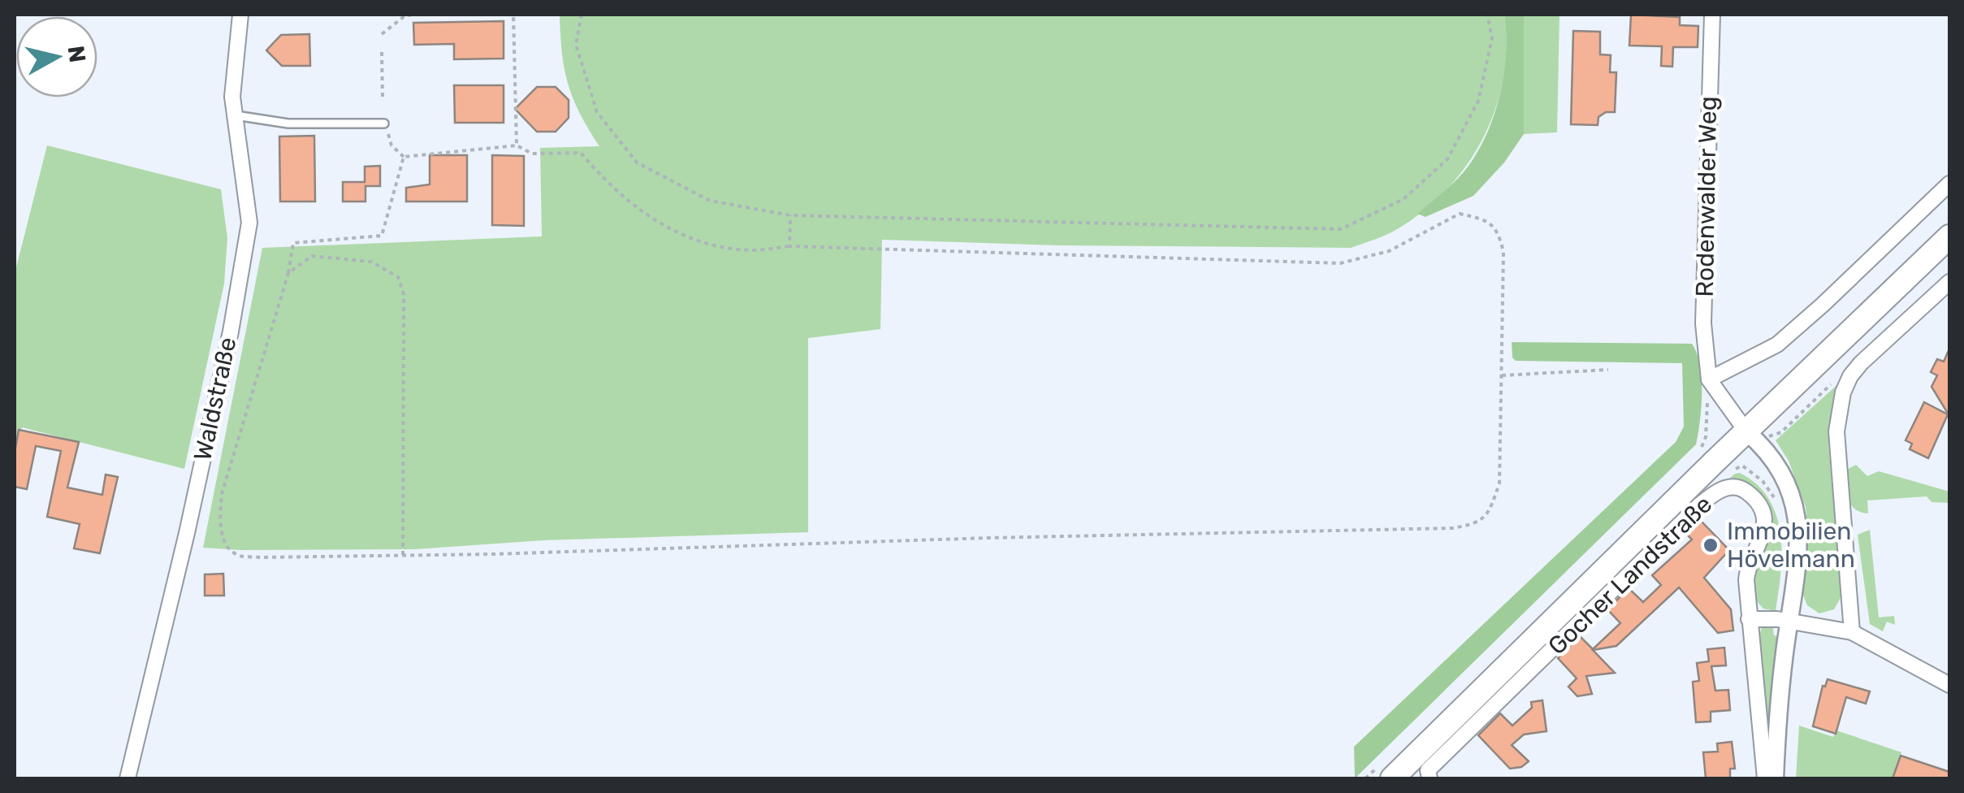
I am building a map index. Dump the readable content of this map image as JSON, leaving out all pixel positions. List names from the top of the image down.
{
  "streets": {
    "main road": ["Gocher Landstraße"],
    "street": ["Rodenwalder Weg", "Waldstraße"]
  },
  "places": ["Immobilien Hövelmann"],
  "north": "right"
}
